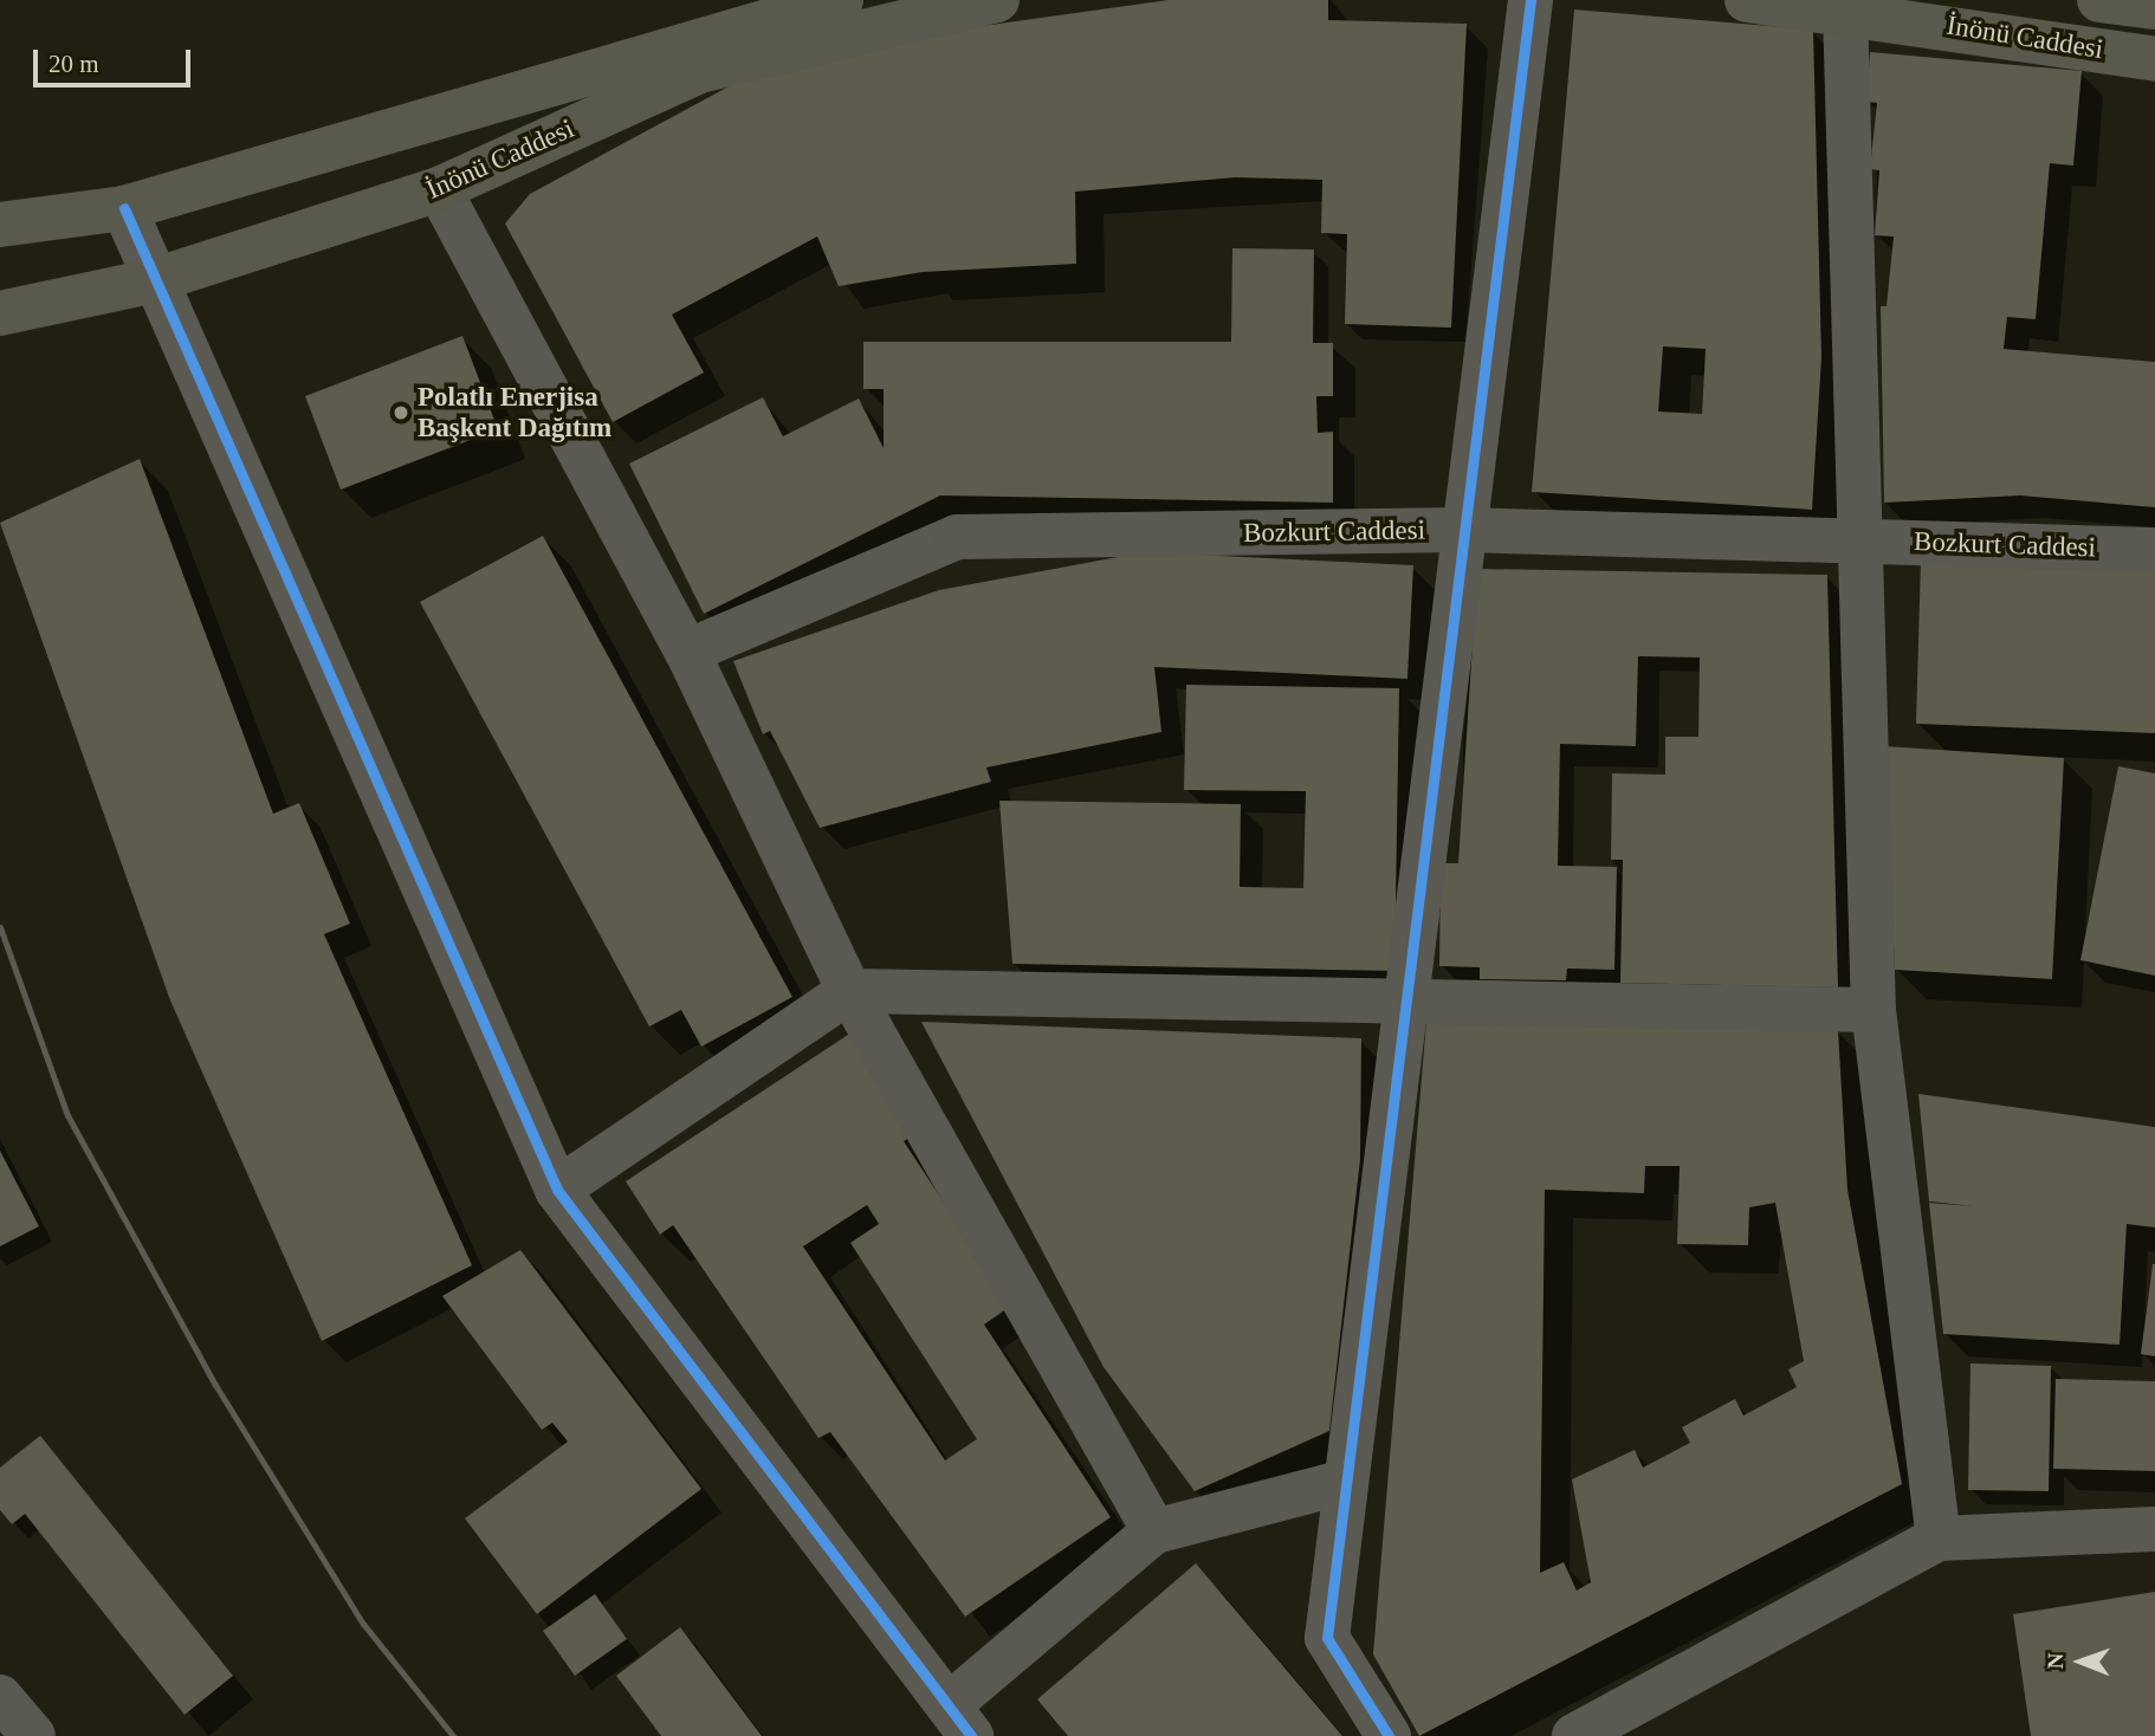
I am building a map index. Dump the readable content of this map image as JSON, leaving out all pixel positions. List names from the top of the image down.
{
  "streets": {
    "main road": ["İnönü Caddesi"],
    "street": ["Bozkurt Caddesi"]
  },
  "places": ["Polatlı Enerjisa Başkent Dağıtım"],
  "scale_bar": "20 m",
  "north": "left"
}
